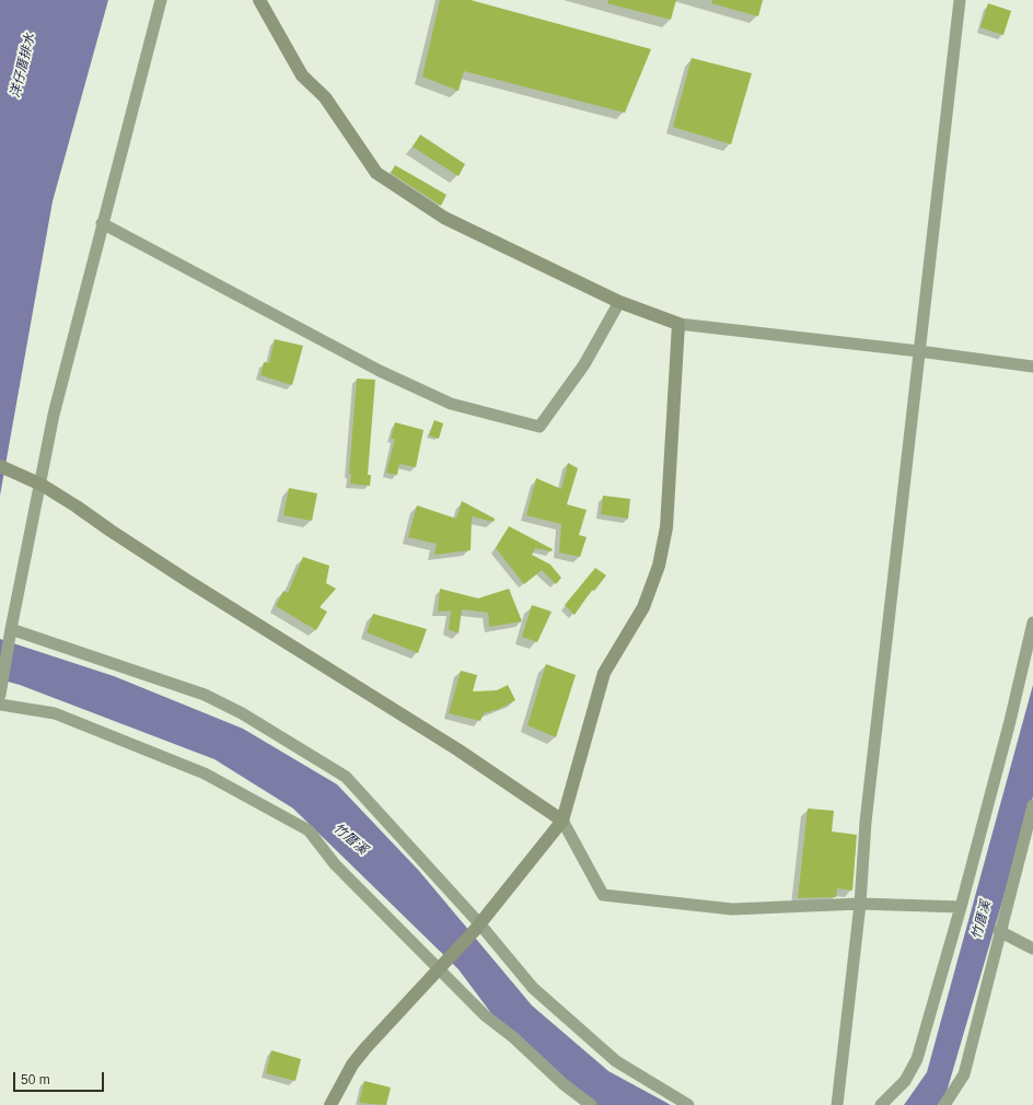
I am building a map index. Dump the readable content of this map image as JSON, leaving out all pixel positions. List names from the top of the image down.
{
  "water": ["洋仔厝排水", "竹厝溪"],
  "scale_bar": "50 m"
}
